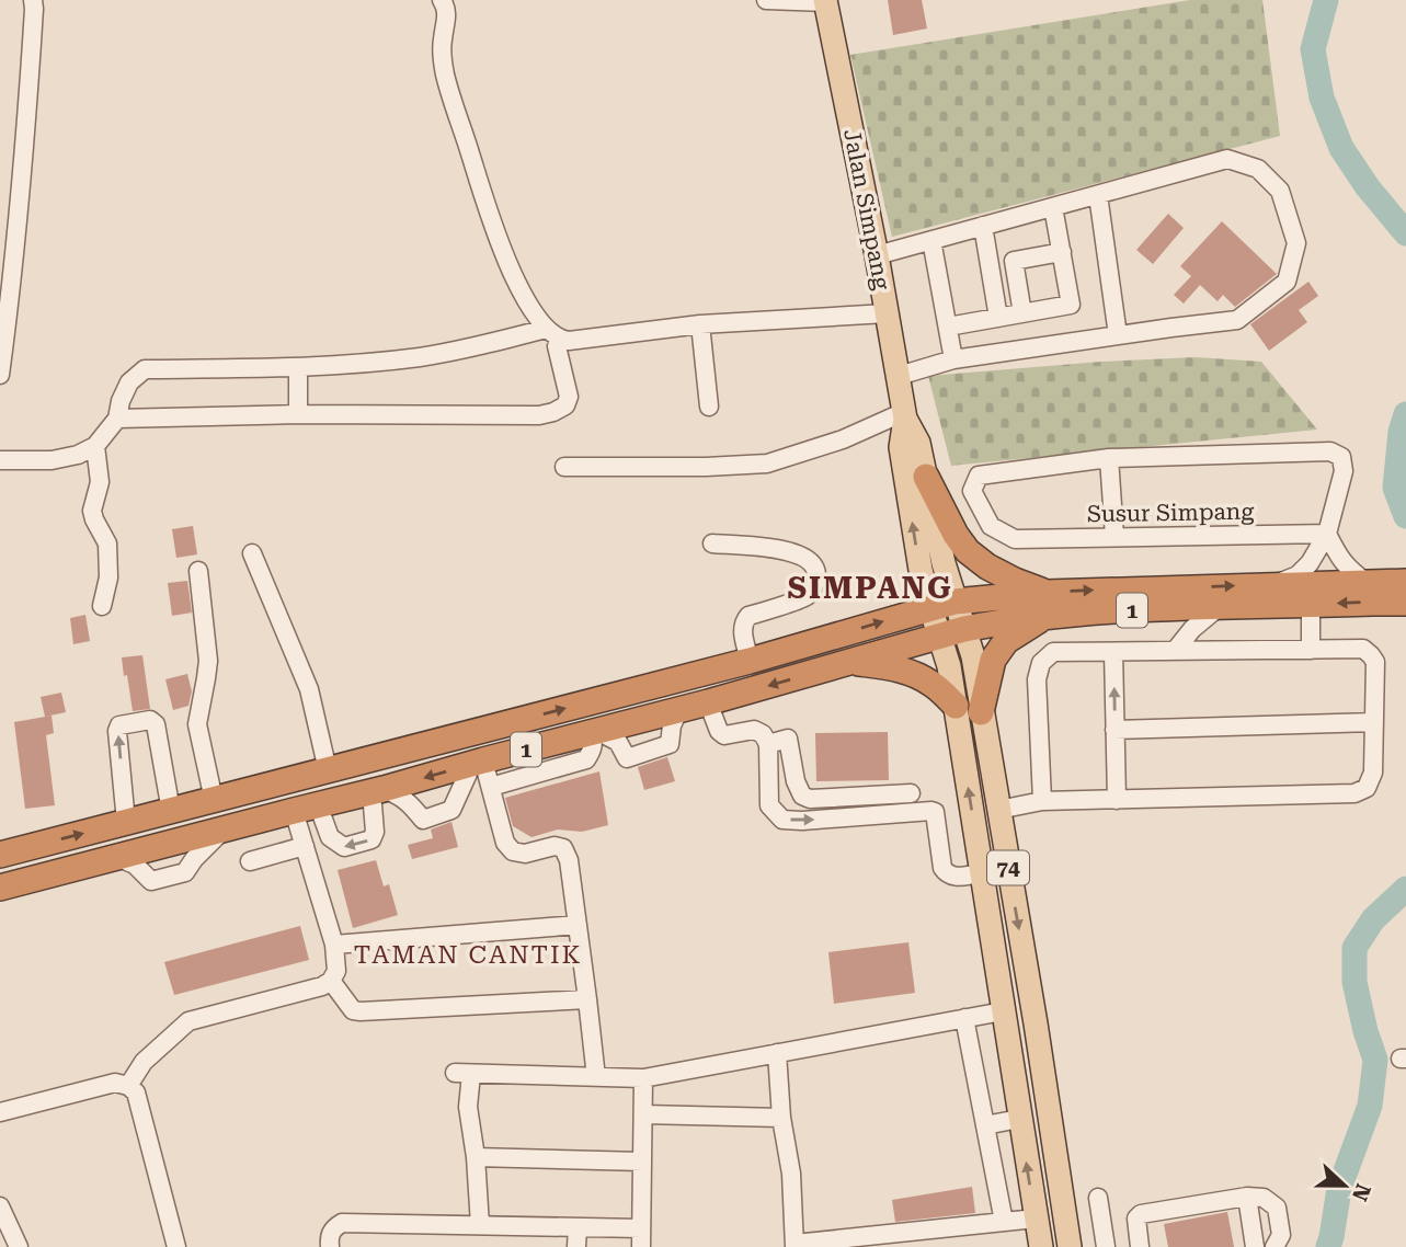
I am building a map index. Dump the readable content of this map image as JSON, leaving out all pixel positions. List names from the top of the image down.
{
  "streets": {
    "highway": ["1"],
    "main road": ["Jalan Simpang", "74"],
    "street": ["Susur Simpang"]
  },
  "crossings": [
    ["Jalan Simpang", "74"],
    ["1", "74"]
  ],
  "districts": ["SIMPANG", "TAMAN CANTIK"],
  "north": "right"
}
